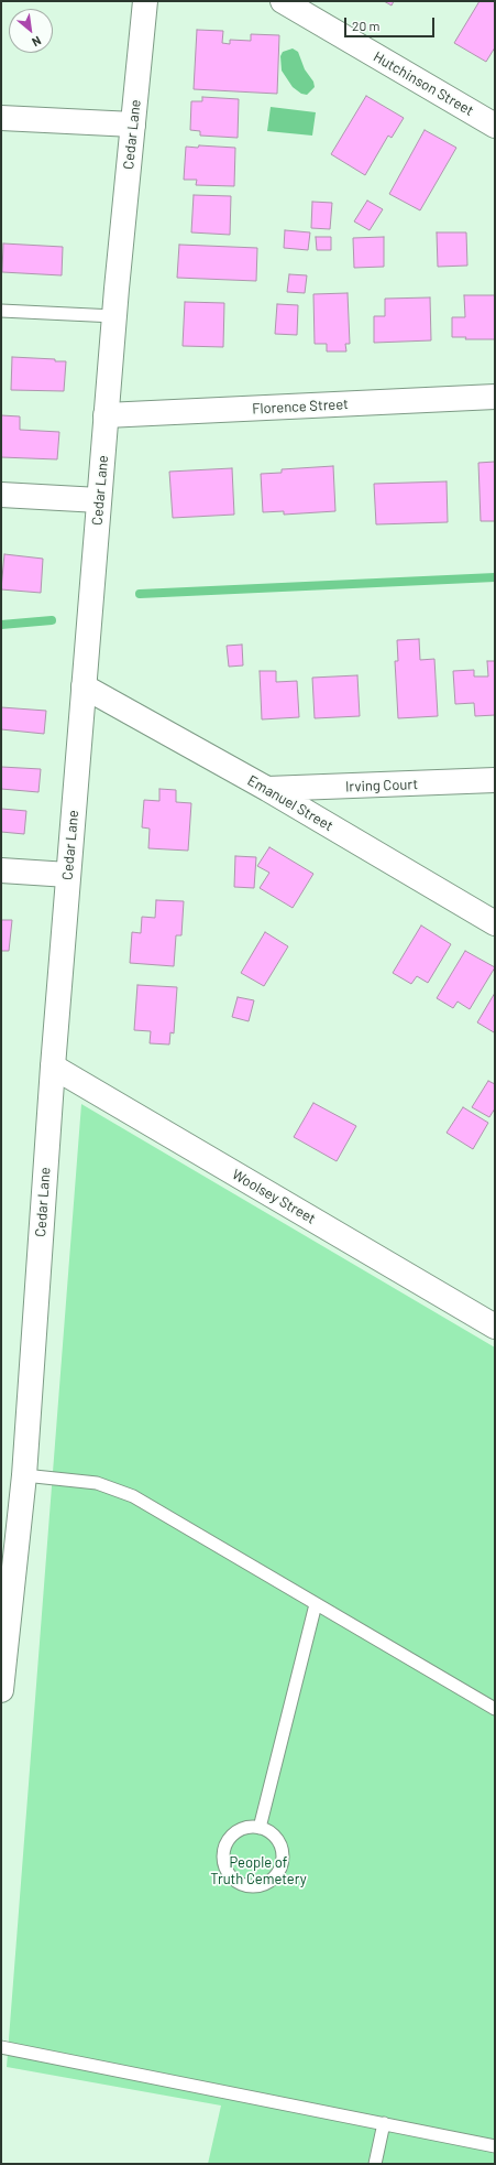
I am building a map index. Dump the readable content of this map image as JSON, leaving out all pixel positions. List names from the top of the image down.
{
  "streets": {
    "street": [
      "Hutchinson Street",
      "Cedar Lane",
      "Florence Street",
      "Irving Court",
      "Emanuel Street",
      "Woolsey Street"
    ]
  },
  "crossings": [
    ["Cedar Lane", "Florence Street"],
    ["Cedar Lane", "Emanuel Street"],
    ["Cedar Lane", "Woolsey Street"],
    ["Irving Court", "Emanuel Street"]
  ],
  "parks": ["People of Truth Cemetery"],
  "scale_bar": "20 m",
  "north": "bottom right"
}
